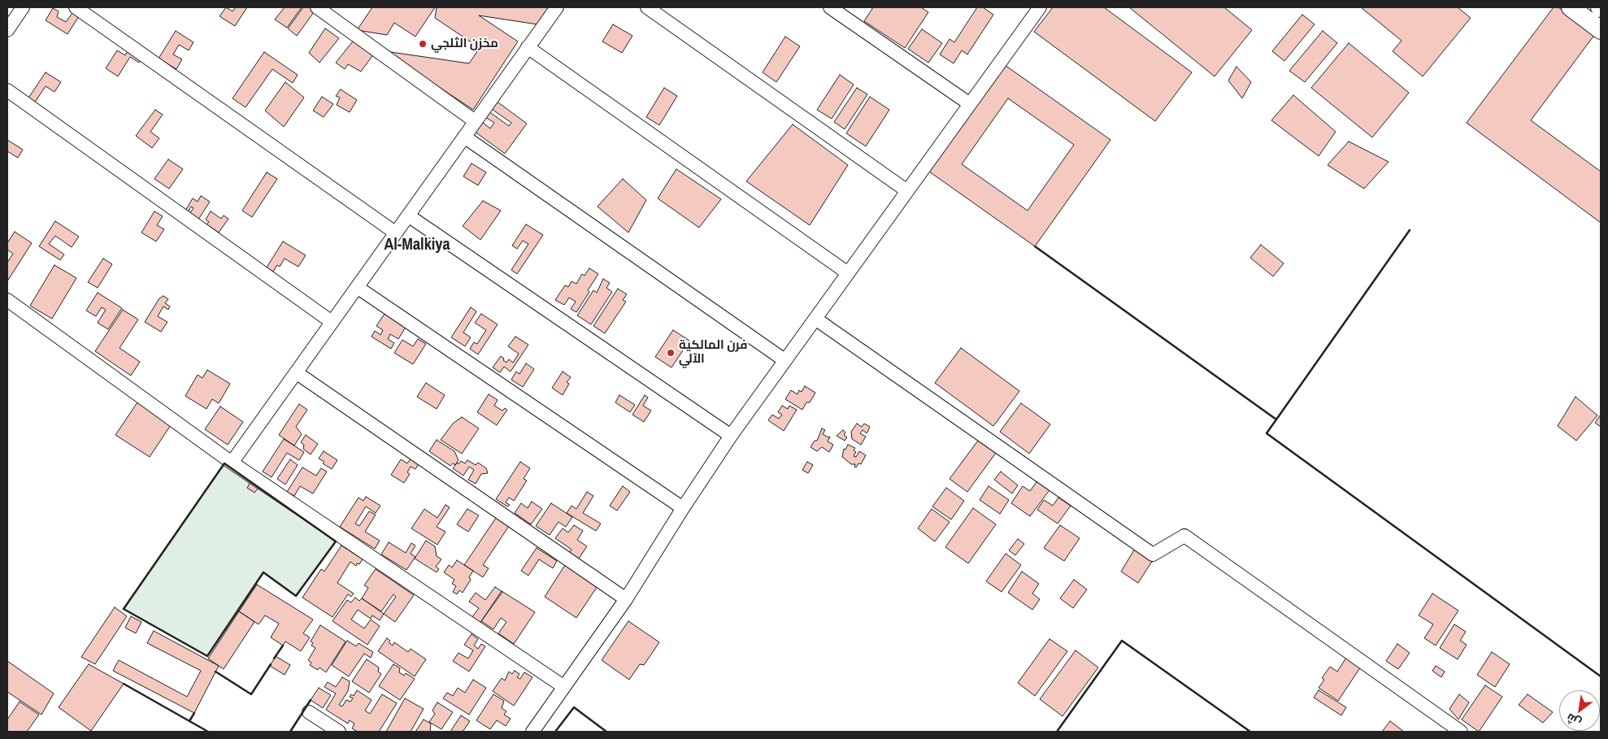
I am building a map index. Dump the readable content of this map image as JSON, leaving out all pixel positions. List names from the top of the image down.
{
  "districts": ["Al-Malkiya"],
  "places": ["مخزن الثلجي", "فرن المالكية الآلي"],
  "north": "bottom left"
}
